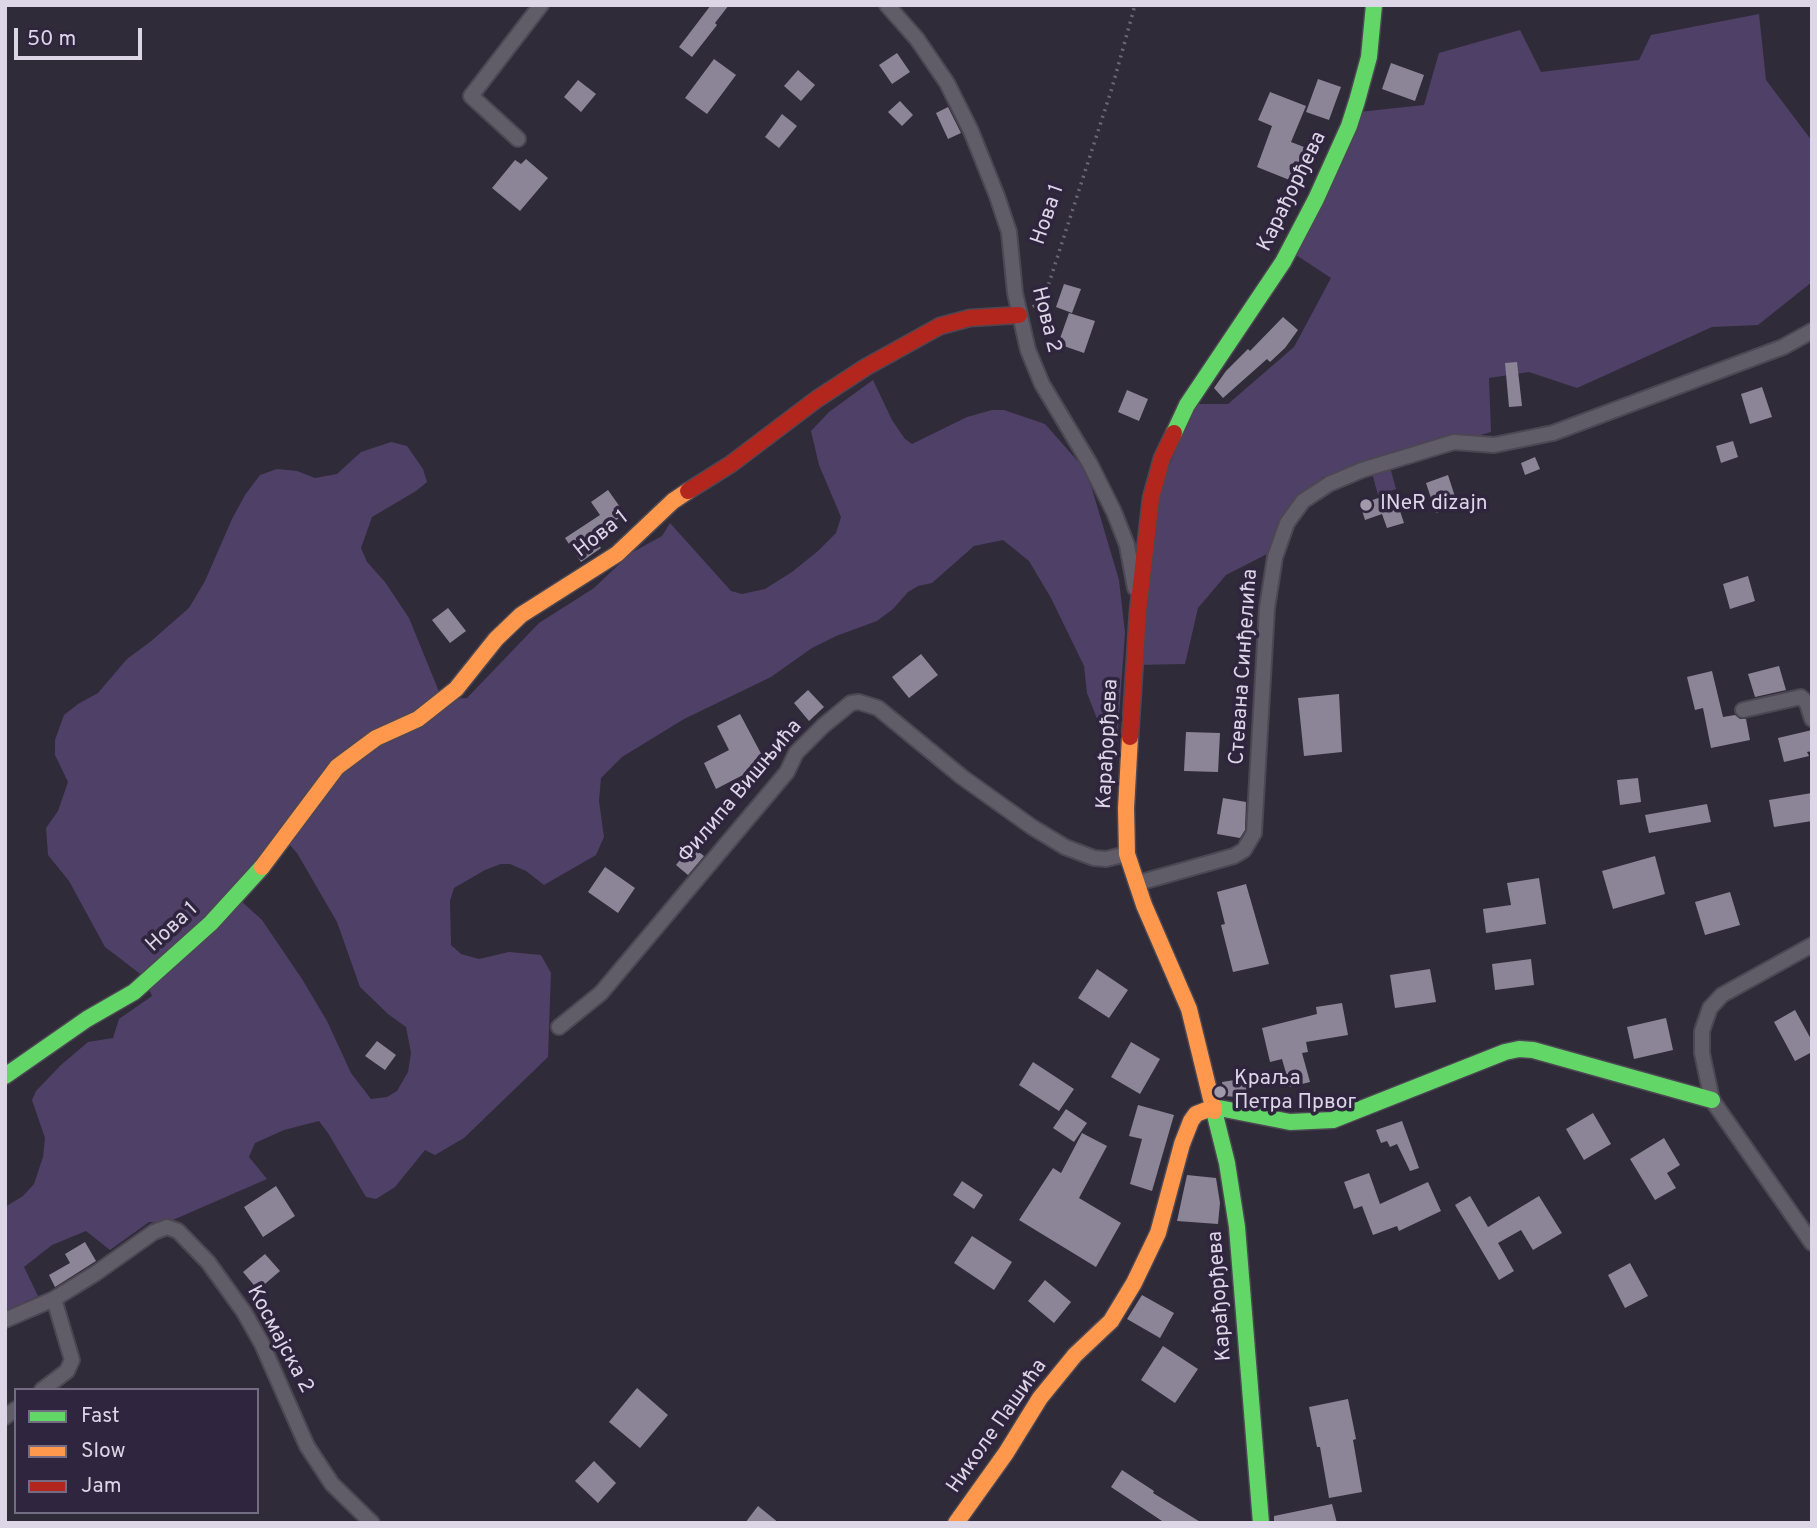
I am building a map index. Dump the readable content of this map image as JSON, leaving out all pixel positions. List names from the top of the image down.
{
  "streets": {
    "street": [
      "Карађорђева",
      "Нова 1",
      "Нова 2",
      "Стевана Синђелића",
      "Филипа Вишњића",
      "Космајска 2",
      "Николе Пашића"
    ]
  },
  "crossings": [
    ["Карађорђева", "Нова 2"],
    ["Карађорђева", "Стевана Синђелића"],
    ["Карађорђева", "Филипа Вишњића"],
    ["Карађорђева", "Николе Пашића"],
    ["Нова 1", "Нова 2"]
  ],
  "places": ["INeR dizajn", "Краља Петра Првог"],
  "legend": ["Fast", "Slow", "Jam"],
  "scale_bar": "50 m"
}
